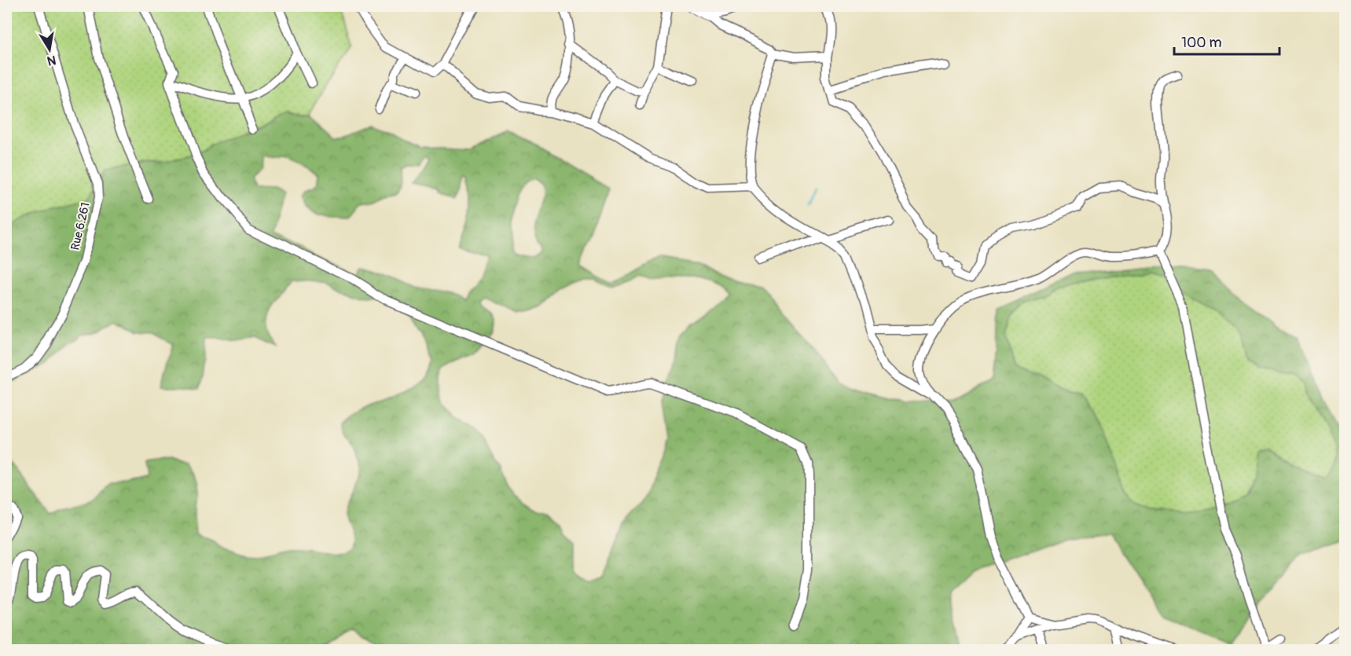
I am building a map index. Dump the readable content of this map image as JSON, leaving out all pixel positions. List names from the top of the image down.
{
  "streets": {
    "street": ["Rue 6.261"]
  },
  "scale_bar": "100 m",
  "north": "bottom"
}
